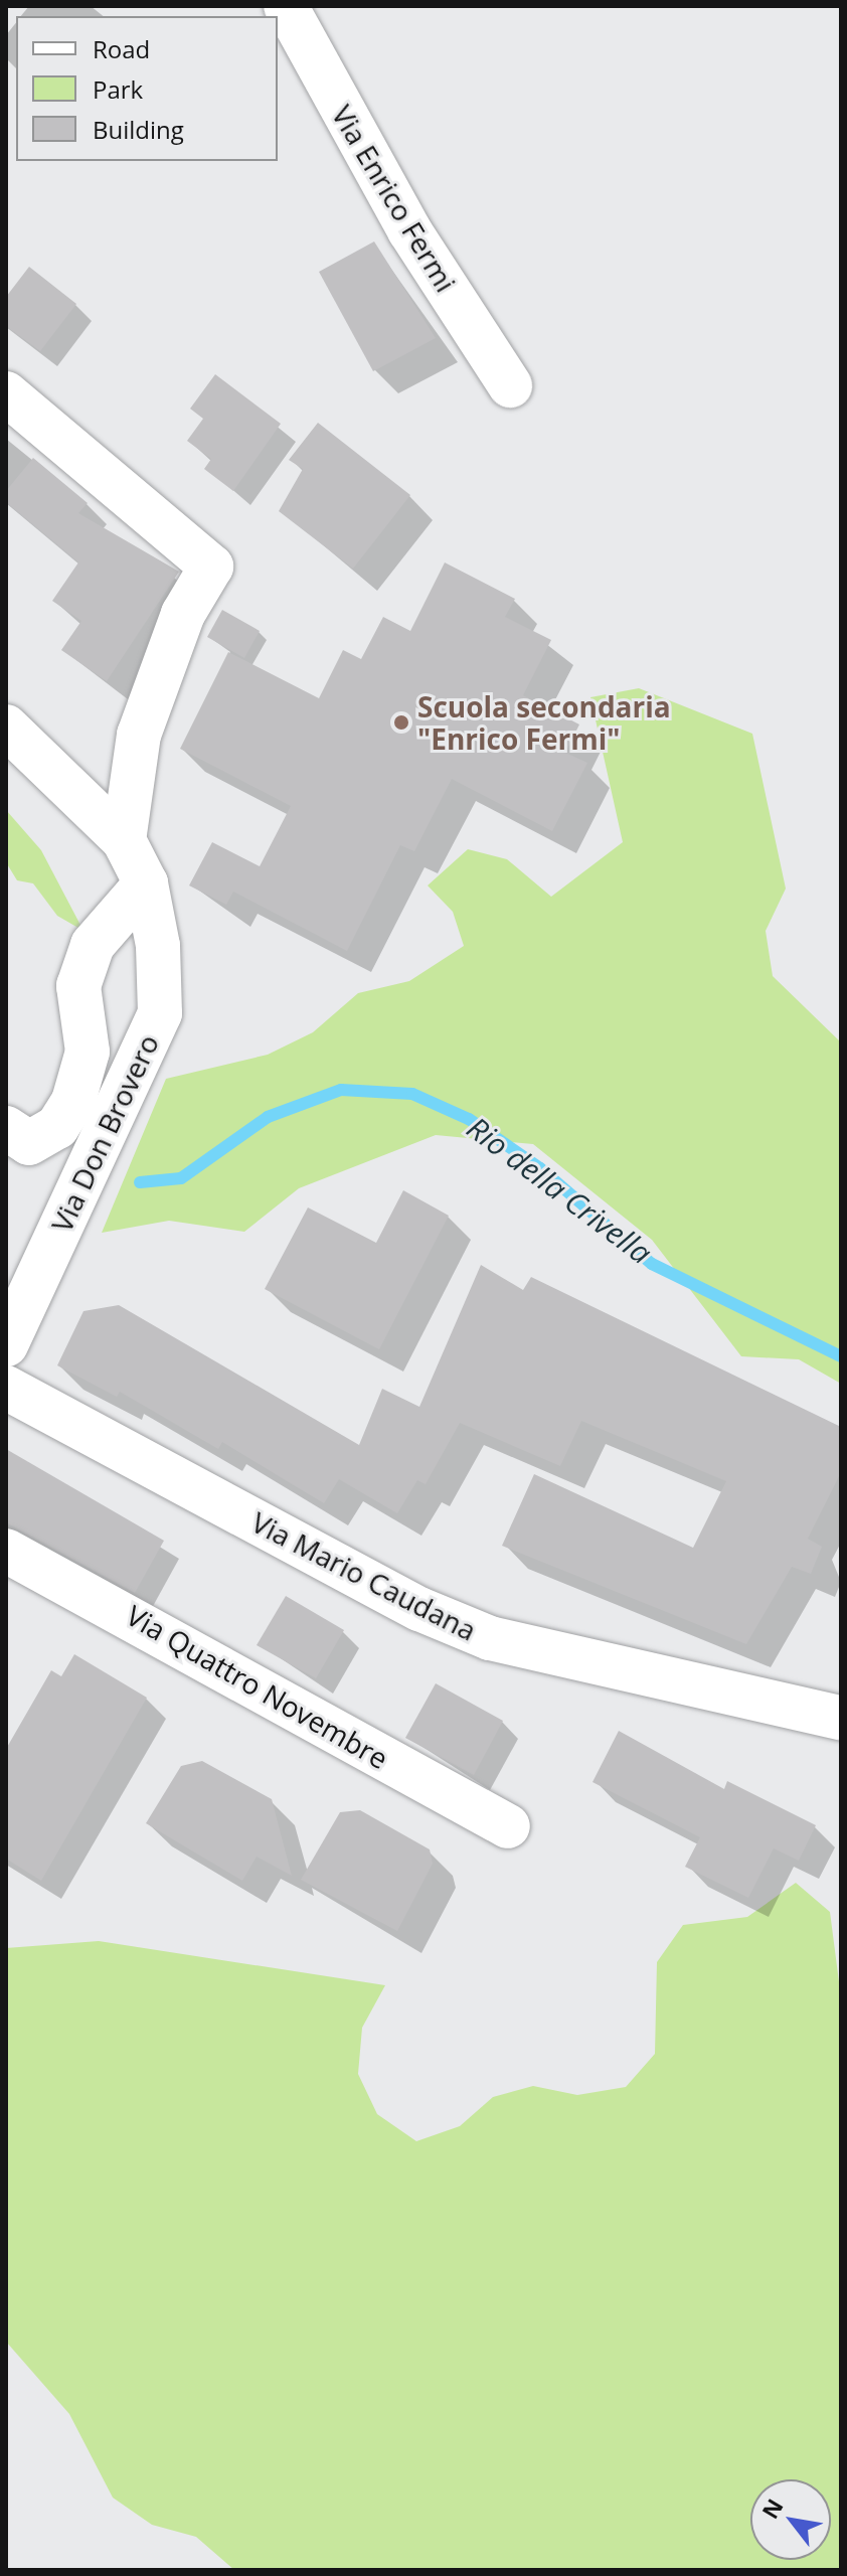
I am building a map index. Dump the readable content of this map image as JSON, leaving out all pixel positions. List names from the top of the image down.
{
  "streets": {
    "street": [
      "Via Enrico Fermi",
      "Via Don Brovero",
      "Via Mario Caudana",
      "Via Quattro Novembre"
    ]
  },
  "water": ["Rio della Crivella"],
  "places": ["Scuola secondaria \"Enrico Fermi\""],
  "legend": ["Road", "Park", "Building"],
  "north": "top left"
}
